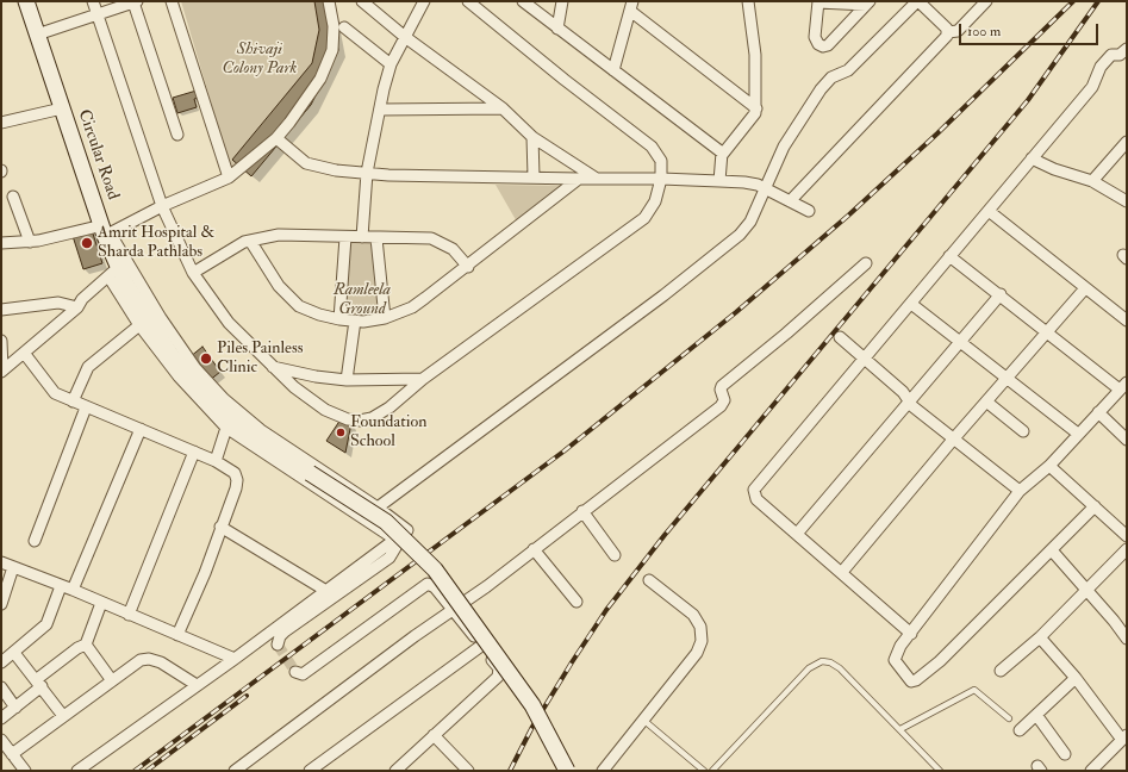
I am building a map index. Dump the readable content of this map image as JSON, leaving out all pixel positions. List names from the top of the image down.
{
  "streets": {
    "main road": ["Circular Road"]
  },
  "parks": ["Shivaji Colony Park", "Ramleela Ground"],
  "places": ["Amrit Hospital & Sharda Pathlabs", "Piles Painless Clinic", "Foundation School"],
  "scale_bar": "100 m"
}
